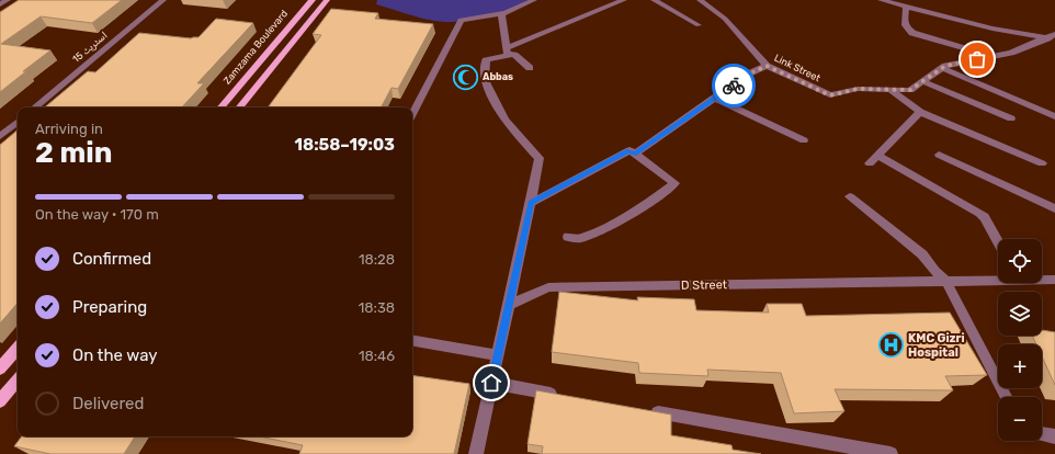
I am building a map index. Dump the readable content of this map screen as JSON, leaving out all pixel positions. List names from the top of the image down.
{
  "streets": {
    "main road": ["Zamzama Boulevard"],
    "street": ["اسٹریٹ 15", "Link Street", "D Street"]
  },
  "places": {
    "mosque": ["Abbas"],
    "hospital": ["KMC Gizri Hospital"]
  },
  "page": {
    "heading": ["2 min", "Arriving in", "18:58–19:03"],
    "bar": "On the way · 170 m",
    "list": [
      ["Confirmed", "18:28"],
      ["Preparing", "18:38"],
      ["On the way", "18:46"],
      "Delivered"
    ],
    "map_buttons": ["+", "−"]
  }
}
